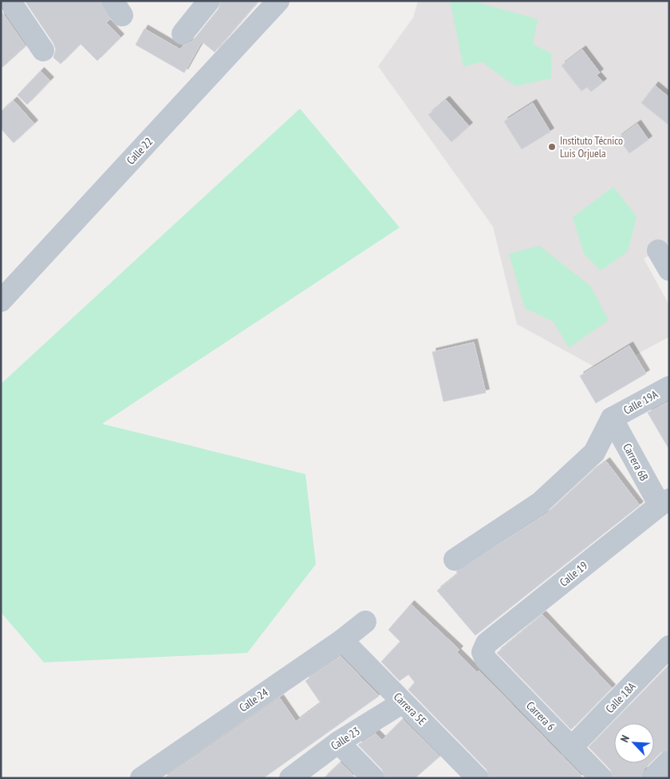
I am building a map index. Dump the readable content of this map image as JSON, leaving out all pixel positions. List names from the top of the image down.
{
  "streets": {
    "street": [
      "Calle 22",
      "Calle 19A",
      "Carrera 6B",
      "Calle 19",
      "Calle 18A",
      "Calle 24",
      "Carrera 5E",
      "Carrera 6",
      "Calle 23"
    ]
  },
  "crossings": [
    ["Calle 19A", "Carrera 6B"],
    ["Carrera 6B", "Calle 19"],
    ["Calle 19", "Carrera 6"],
    ["Calle 18A", "Carrera 6"],
    ["Calle 24", "Carrera 5E"],
    ["Carrera 5E", "Calle 23"]
  ],
  "places": ["Instituto Técnico Luis Orjuela"],
  "north": "top left"
}
